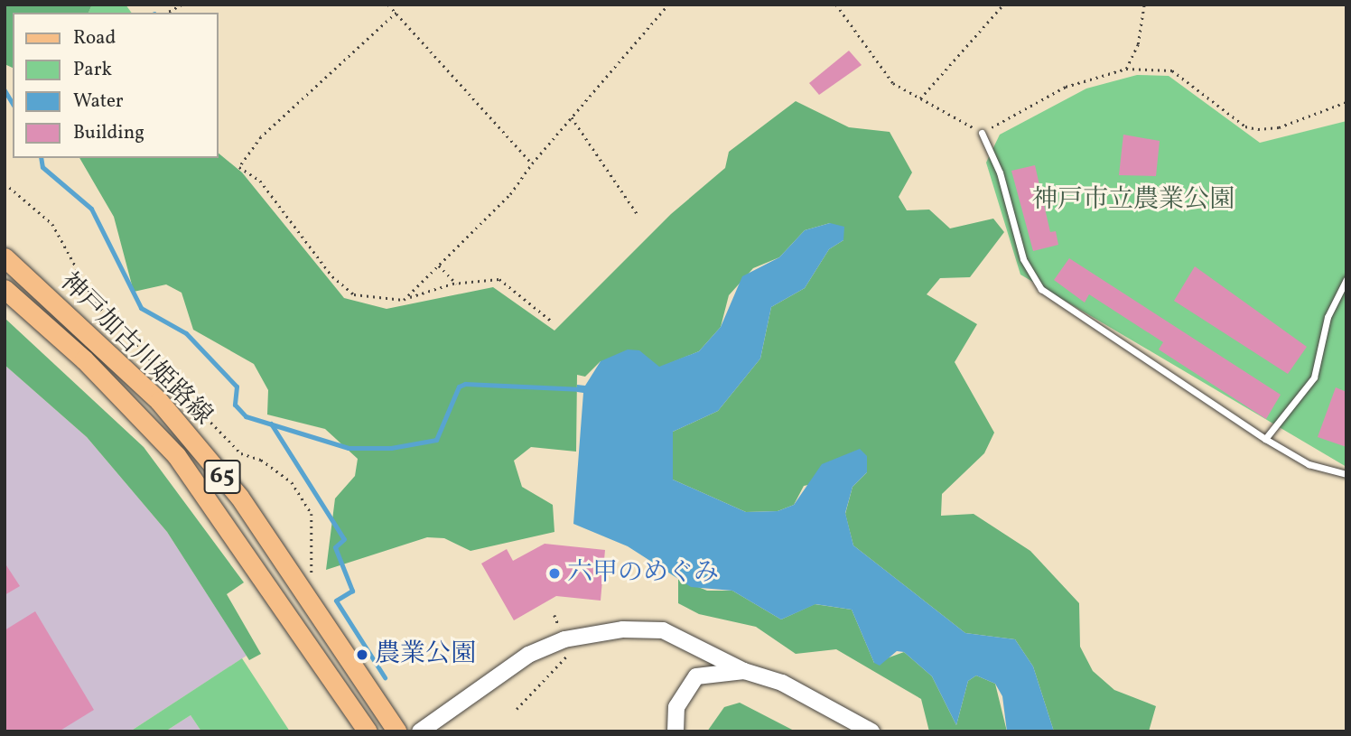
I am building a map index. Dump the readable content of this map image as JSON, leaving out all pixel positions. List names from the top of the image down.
{
  "streets": {
    "main road": ["神戸加古川姫路線", "65"]
  },
  "parks": ["神戸市立農業公園"],
  "places": ["六甲のめぐみ", "農業公園"],
  "legend": [
    "Road",
    "Park",
    "Water",
    "Building"
  ]
}
